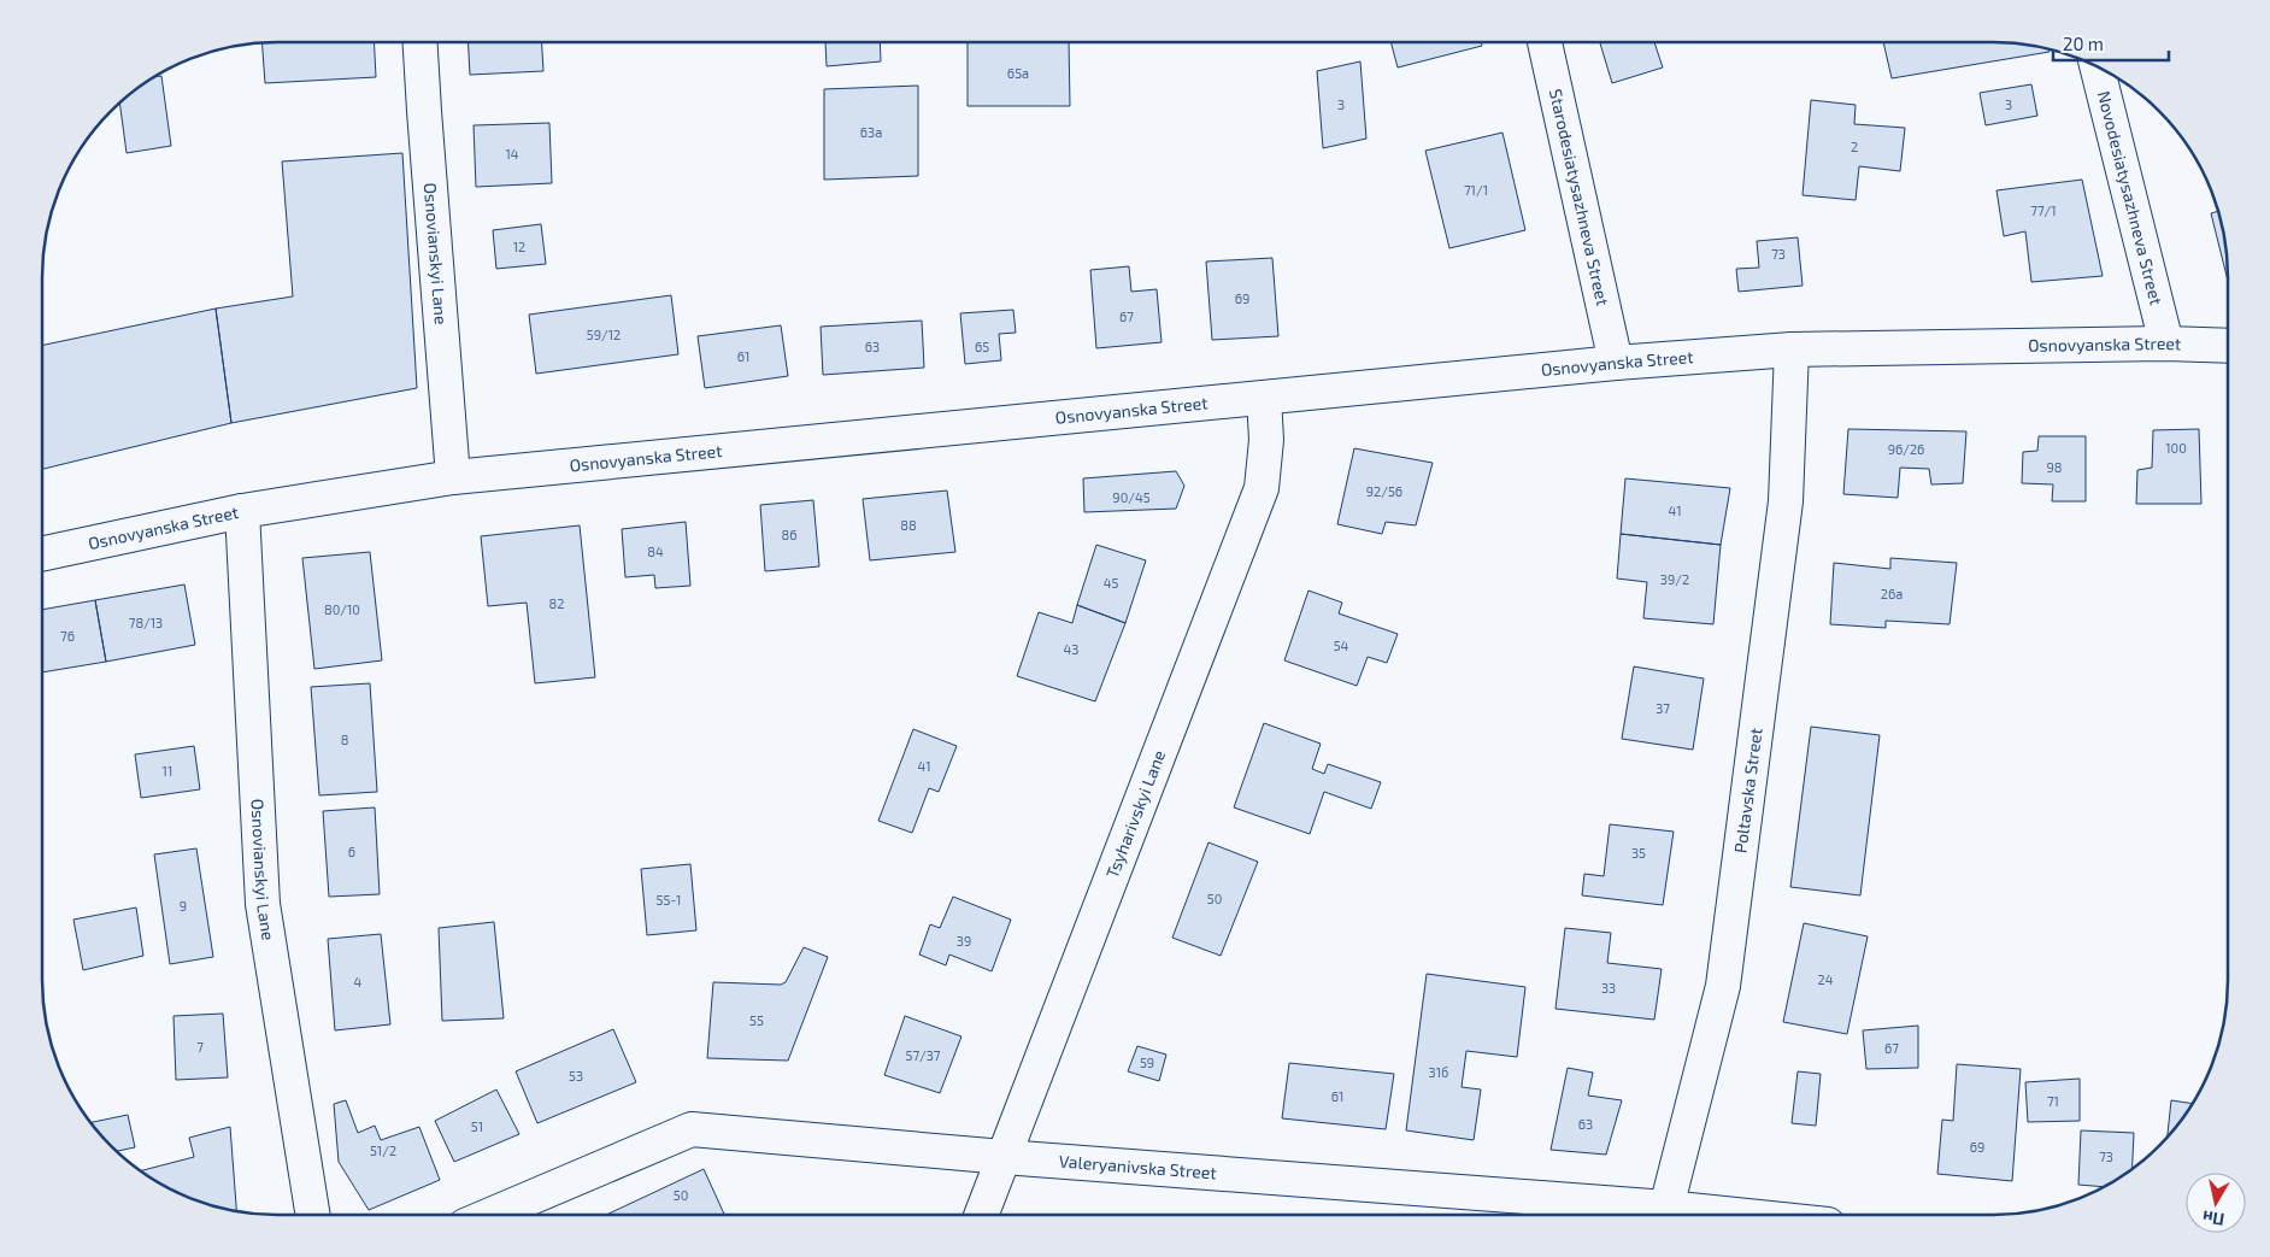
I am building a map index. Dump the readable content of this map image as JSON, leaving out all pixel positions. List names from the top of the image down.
{
  "streets": {
    "street": [
      "Starodesiatysazhneva Street",
      "Novodesiatysazhneva Street",
      "Osnovianskyi Lane",
      "Osnovyanska Street",
      "Poltavska Street",
      "Tsyharivskyi Lane",
      "Valeryanivska Street"
    ]
  },
  "crossings": [
    ["Starodesiatysazhneva Street", "Osnovyanska Street"],
    ["Novodesiatysazhneva Street", "Osnovyanska Street"],
    ["Osnovianskyi Lane", "Osnovyanska Street"],
    ["Osnovyanska Street", "Poltavska Street"],
    ["Osnovyanska Street", "Tsyharivskyi Lane"],
    ["Tsyharivskyi Lane", "Valeryanivska Street"]
  ],
  "house_numbers": [
    "65а",
    "3",
    "3",
    "63а",
    "2",
    "14",
    "71/1",
    "77/1",
    "12",
    "73",
    "69",
    "67",
    "59/12",
    "63",
    "65",
    "61",
    "100",
    "96/26",
    "98",
    "92/56",
    "90/45",
    "41",
    "88",
    "86",
    "84",
    "39/2",
    "45",
    "26а",
    "82",
    "80/10",
    "78/13",
    "76",
    "54",
    "43",
    "37",
    "8",
    "41",
    "11",
    "6",
    "35",
    "50",
    "55-1",
    "9",
    "39",
    "24",
    "4",
    "33",
    "55",
    "7",
    "67",
    "57/37",
    "59",
    "31б",
    "53",
    "61",
    "71",
    "63",
    "51",
    "69",
    "51/2",
    "73",
    "50"
  ],
  "scale_bar": "20 m",
  "north": "bottom"
}
